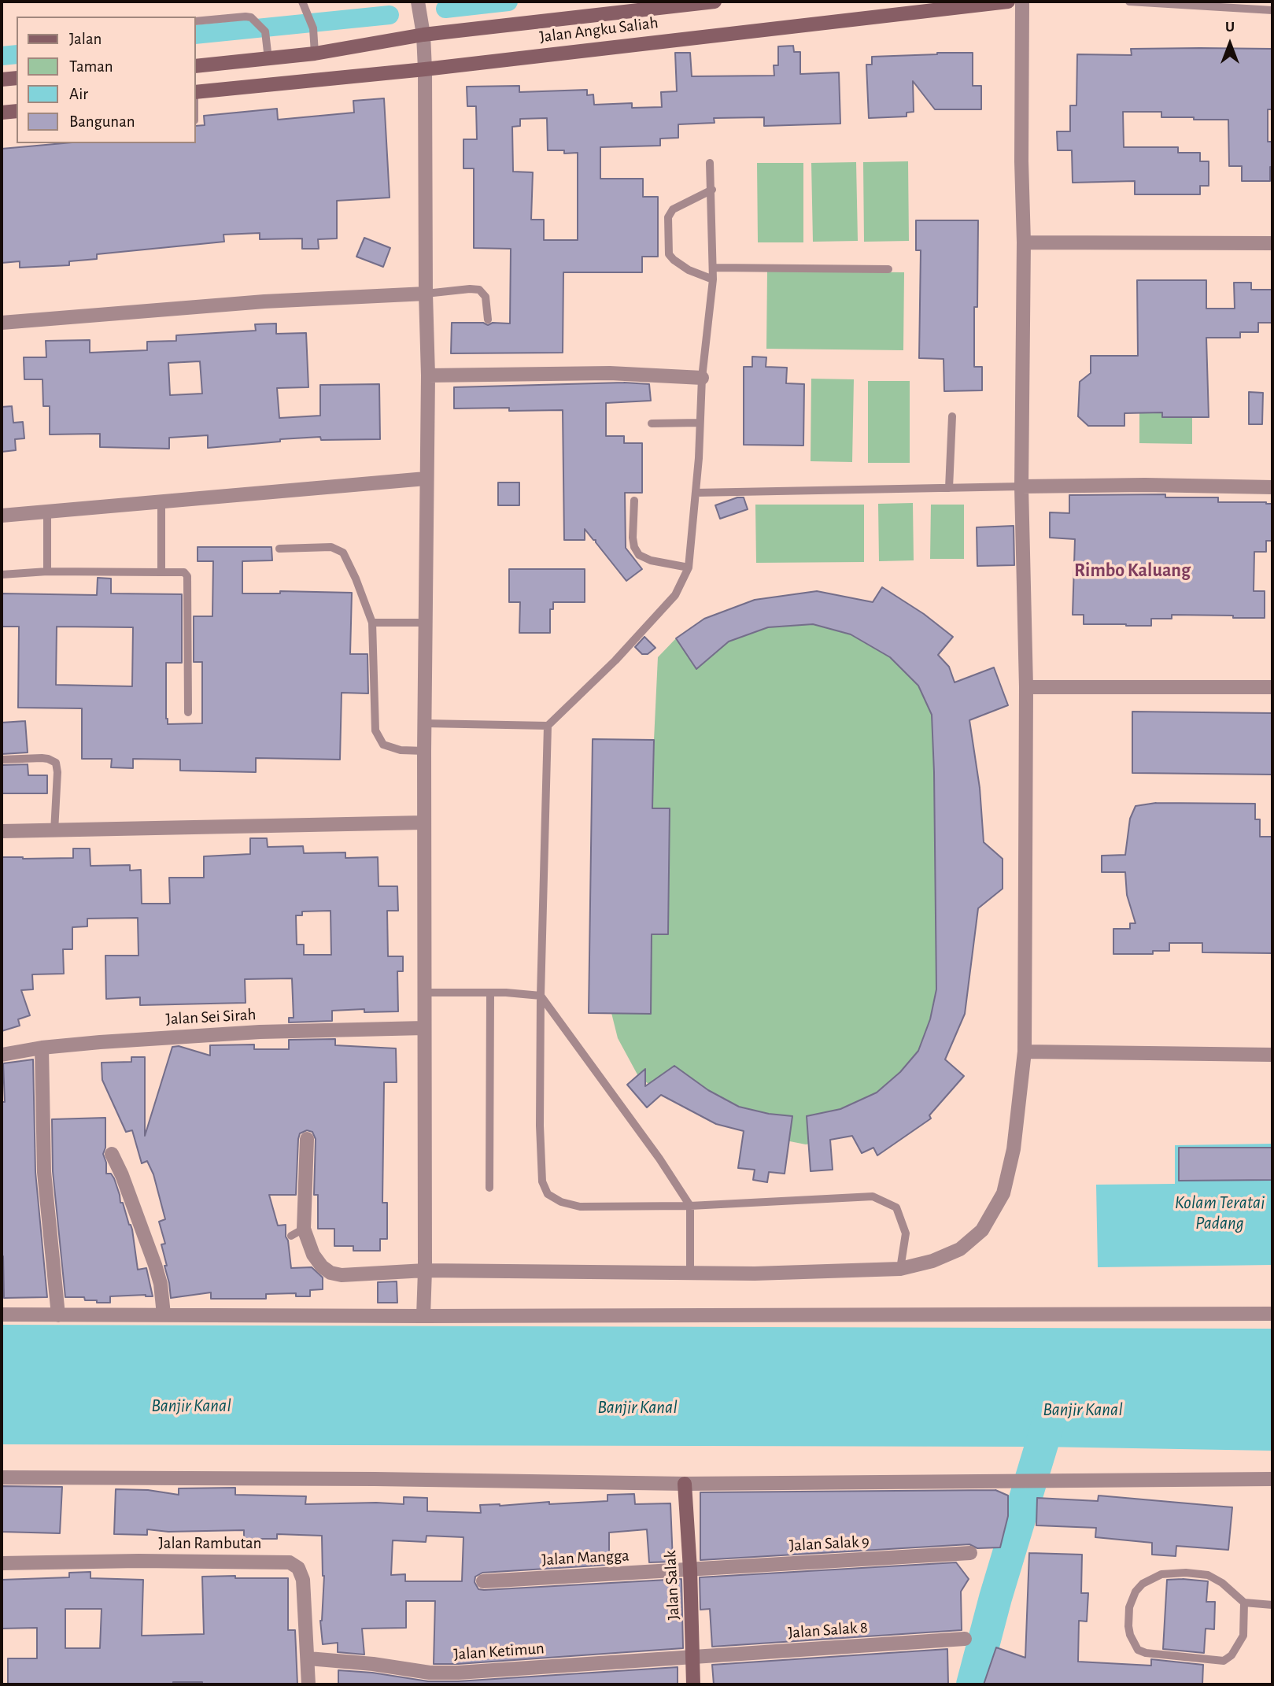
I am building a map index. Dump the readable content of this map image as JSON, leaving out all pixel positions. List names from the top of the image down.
{
  "streets": {
    "main road": ["Jalan Angku Saliah", "Jalan Salak"],
    "street": [
      "Jalan Sei Sirah",
      "Jalan Rambutan",
      "Jalan Salak 9",
      "Jalan Mangga",
      "Jalan Salak 8",
      "Jalan Ketimun"
    ]
  },
  "crossings": [
    ["Jalan Rambutan", "Jalan Ketimun"],
    ["Jalan Salak 9", "Jalan Mangga"],
    ["Jalan Salak 9", "Jalan Salak"],
    ["Jalan Mangga", "Jalan Salak"],
    ["Jalan Salak", "Jalan Salak 8"],
    ["Jalan Salak", "Jalan Ketimun"],
    ["Jalan Salak 8", "Jalan Ketimun"]
  ],
  "districts": ["Rimbo Kaluang"],
  "water": ["Kolam Teratai Padang", "Banjir Kanal"],
  "legend": [
    "Jalan",
    "Taman",
    "Air",
    "Bangunan"
  ],
  "north": "top"
}
